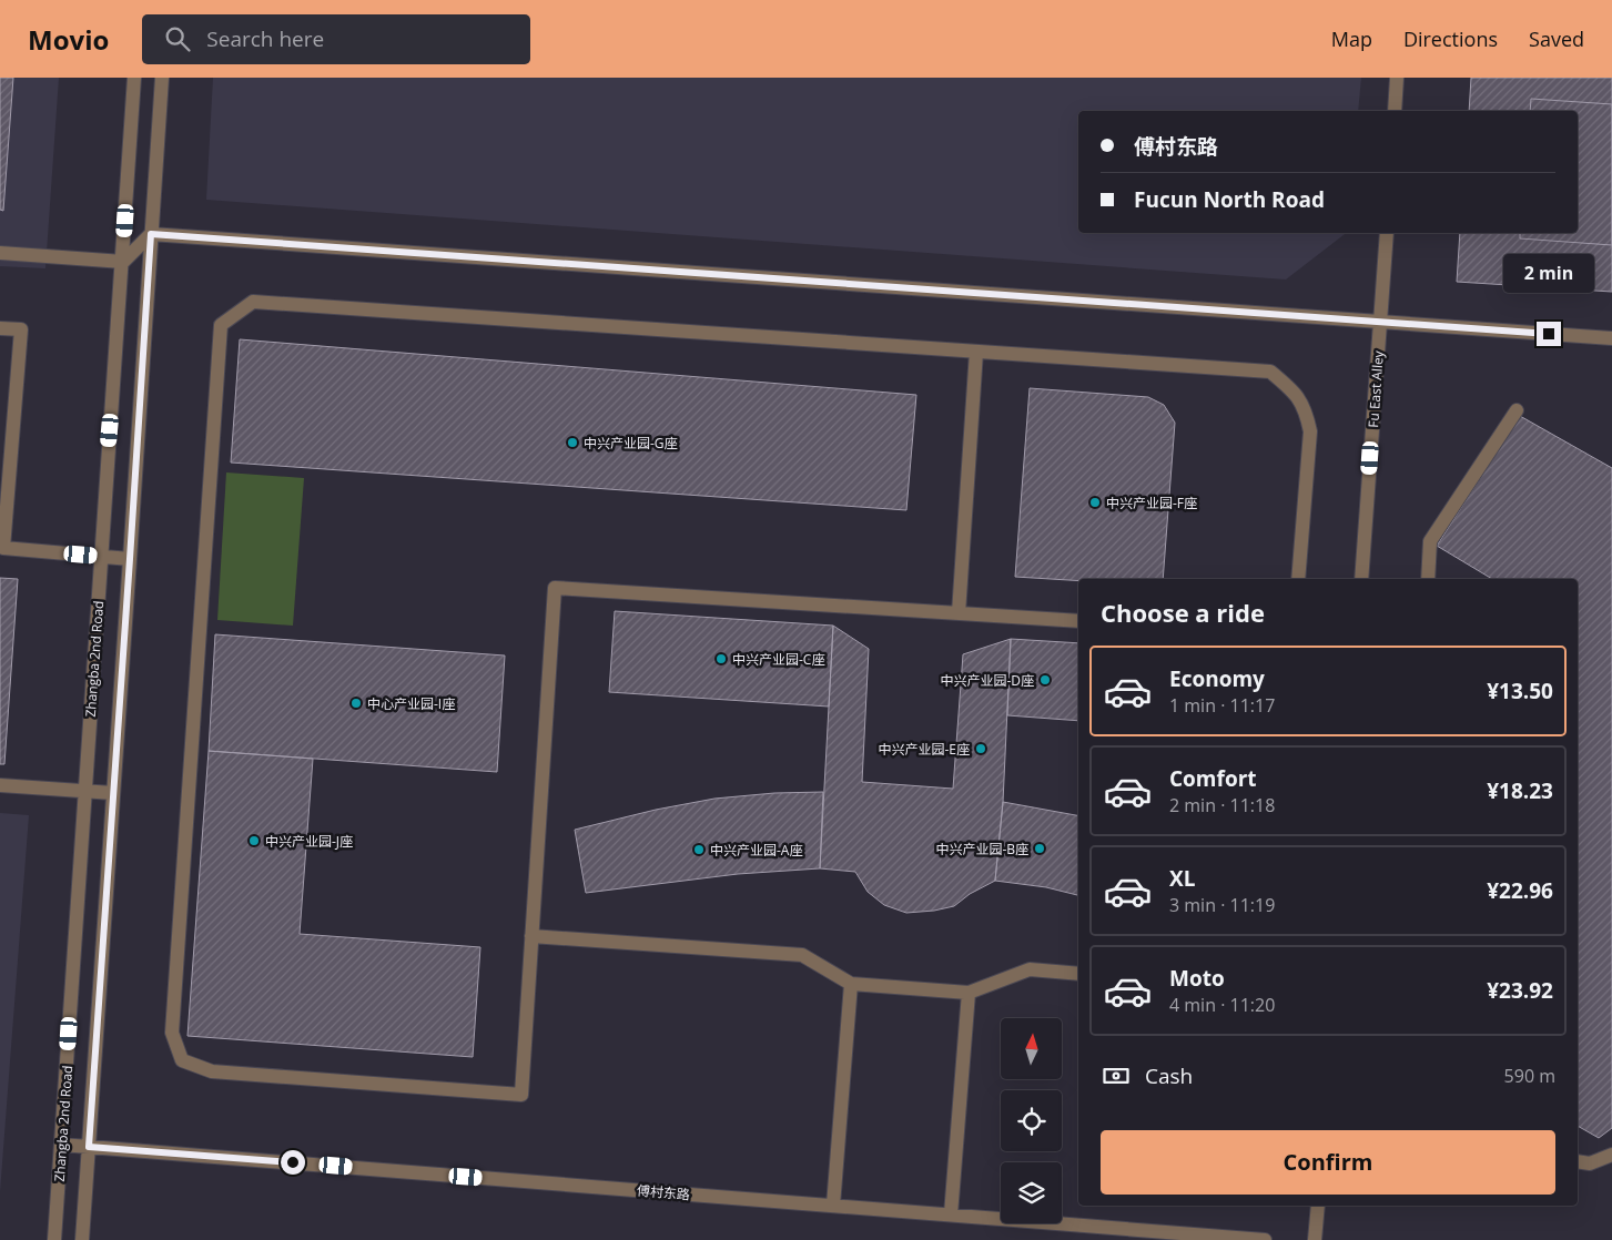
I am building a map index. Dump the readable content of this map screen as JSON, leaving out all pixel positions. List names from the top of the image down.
{
  "streets": {
    "street": ["Fu East Alley", "Zhangba 2nd Road", "傅村东路"]
  },
  "crossings": [
    ["Zhangba 2nd Road", "傅村东路"]
  ],
  "places": [
    "中兴产业园-G座",
    "中兴产业园-F座",
    "中兴产业园-C座",
    "中兴产业园-D座",
    "中心产业园-I座",
    "中兴产业园-E座",
    "中兴产业园-J座",
    "中兴产业园-B座",
    "中兴产业园-A座"
  ],
  "north": "top",
  "page": {
    "header": "Movio",
    "search": "Search here",
    "nav": ["Map", "Directions", "Saved"],
    "banner": ["傅村东路", "Fucun North Road"],
    "bubble": "2 min",
    "heading": "Choose a ride",
    "list": [
      {
        "name": "Economy",
        "note": "1 min · 11:17",
        "value": "¥13.50"
      },
      {
        "name": "Comfort",
        "note": "2 min · 11:18",
        "value": "¥18.23"
      },
      {
        "name": "XL",
        "note": "3 min · 11:19",
        "value": "¥22.96"
      },
      {
        "name": "Moto",
        "note": "4 min · 11:20",
        "value": "¥23.92"
      }
    ],
    "pay": ["Cash", "590 m"],
    "buttons": "Confirm"
  }
}
